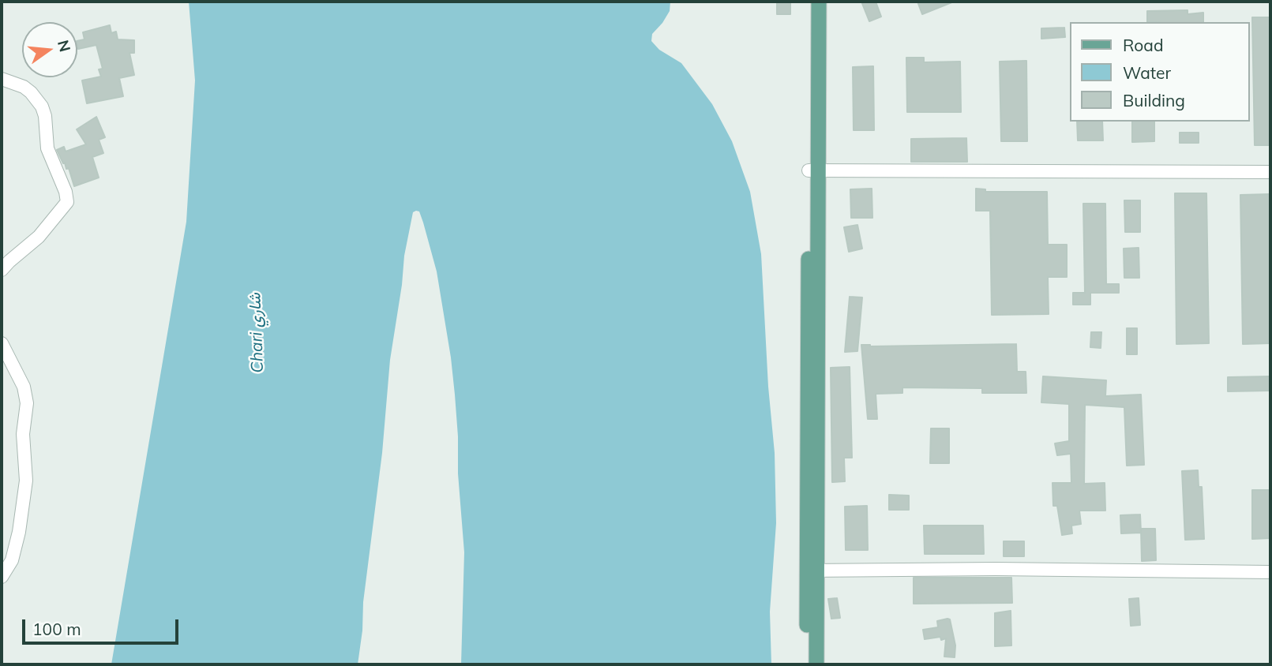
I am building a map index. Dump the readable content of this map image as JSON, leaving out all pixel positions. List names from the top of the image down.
{
  "water": ["Chari شاري"],
  "legend": ["Road", "Water", "Building"],
  "scale_bar": "100 m",
  "north": "right"
}
